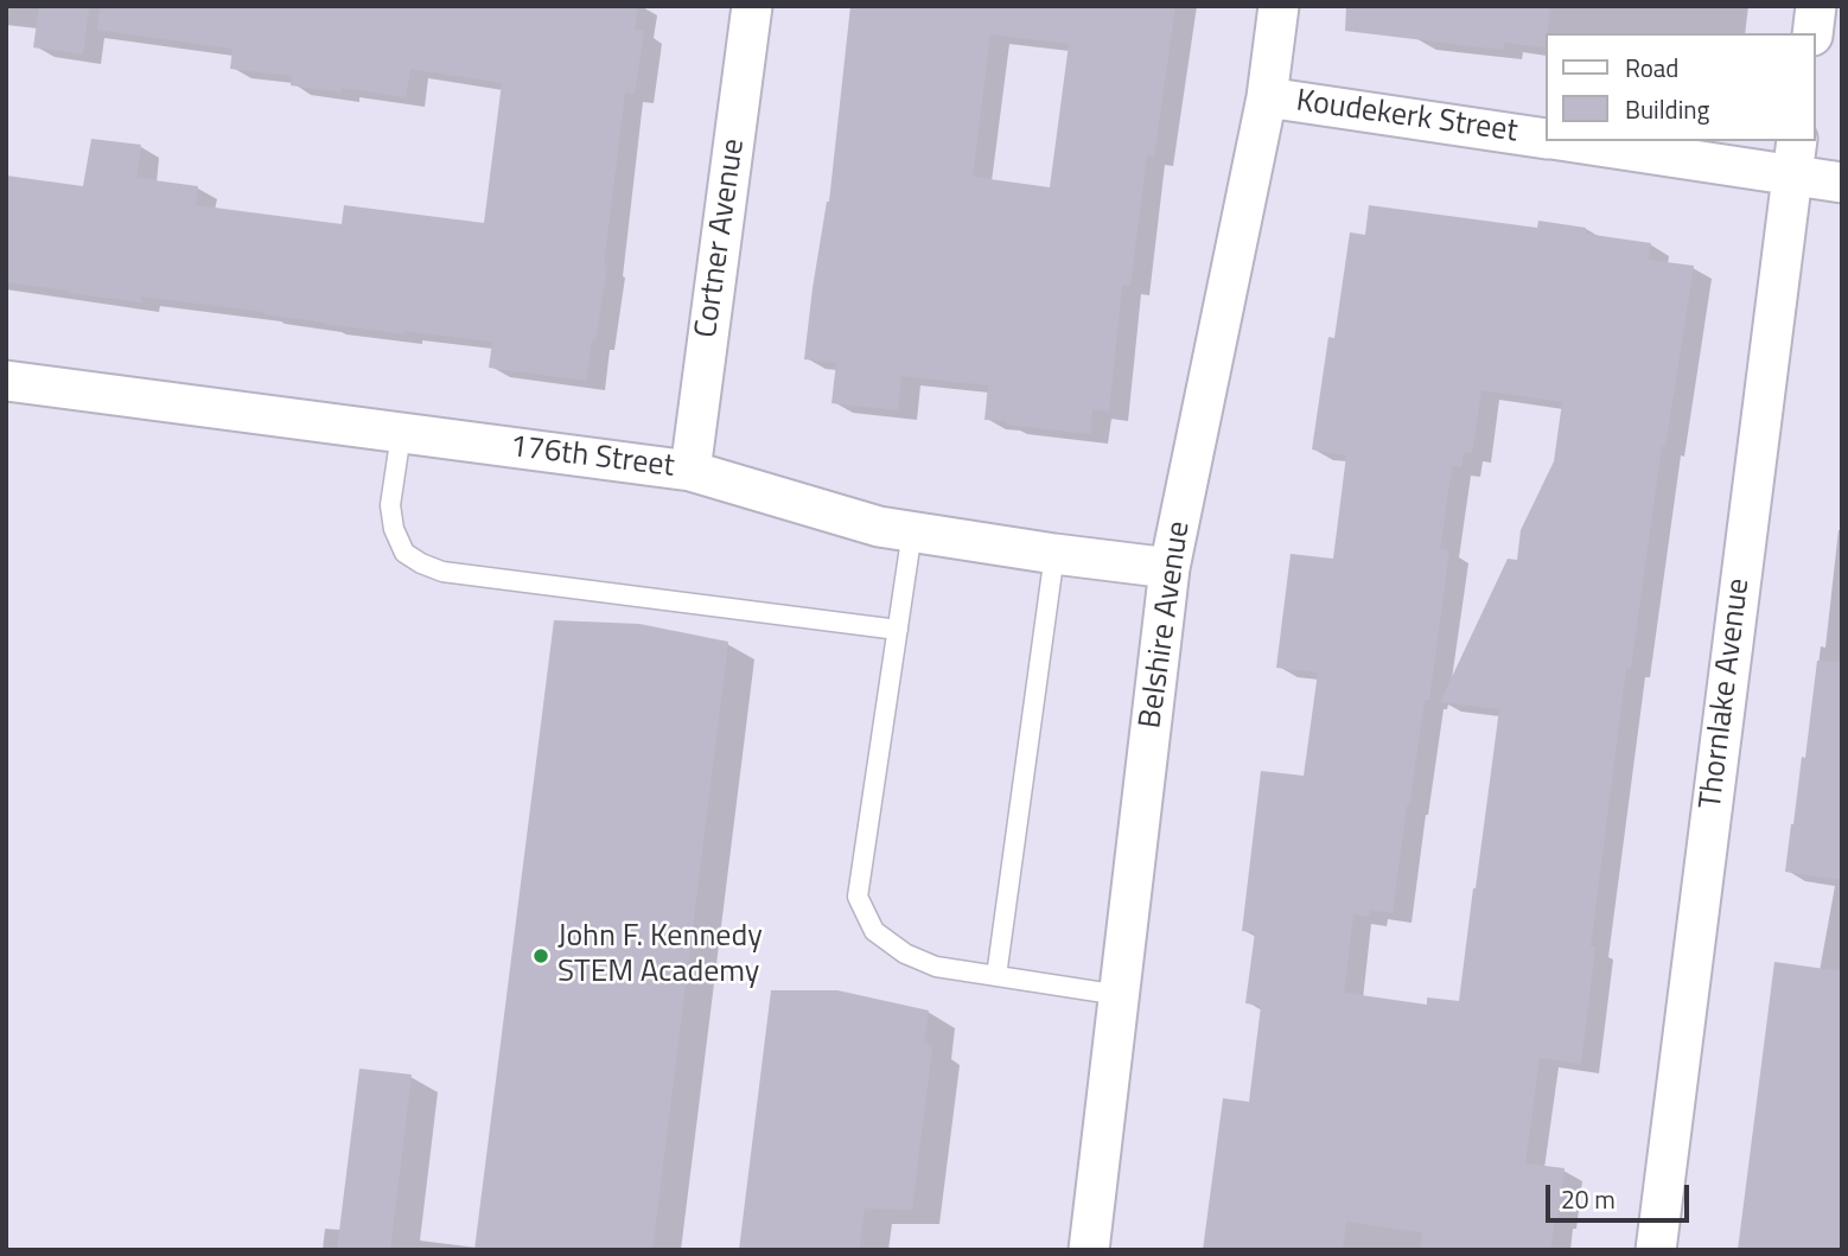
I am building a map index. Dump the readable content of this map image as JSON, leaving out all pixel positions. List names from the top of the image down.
{
  "streets": {
    "street": [
      "Koudekerk Street",
      "Cortner Avenue",
      "176th Street",
      "Belshire Avenue",
      "Thornlake Avenue"
    ]
  },
  "crossings": [
    ["Koudekerk Street", "Belshire Avenue"],
    ["Koudekerk Street", "Thornlake Avenue"],
    ["Cortner Avenue", "176th Street"],
    ["176th Street", "Belshire Avenue"]
  ],
  "places": ["John F. Kennedy STEM Academy"],
  "legend": ["Road", "Building"],
  "scale_bar": "20 m"
}
